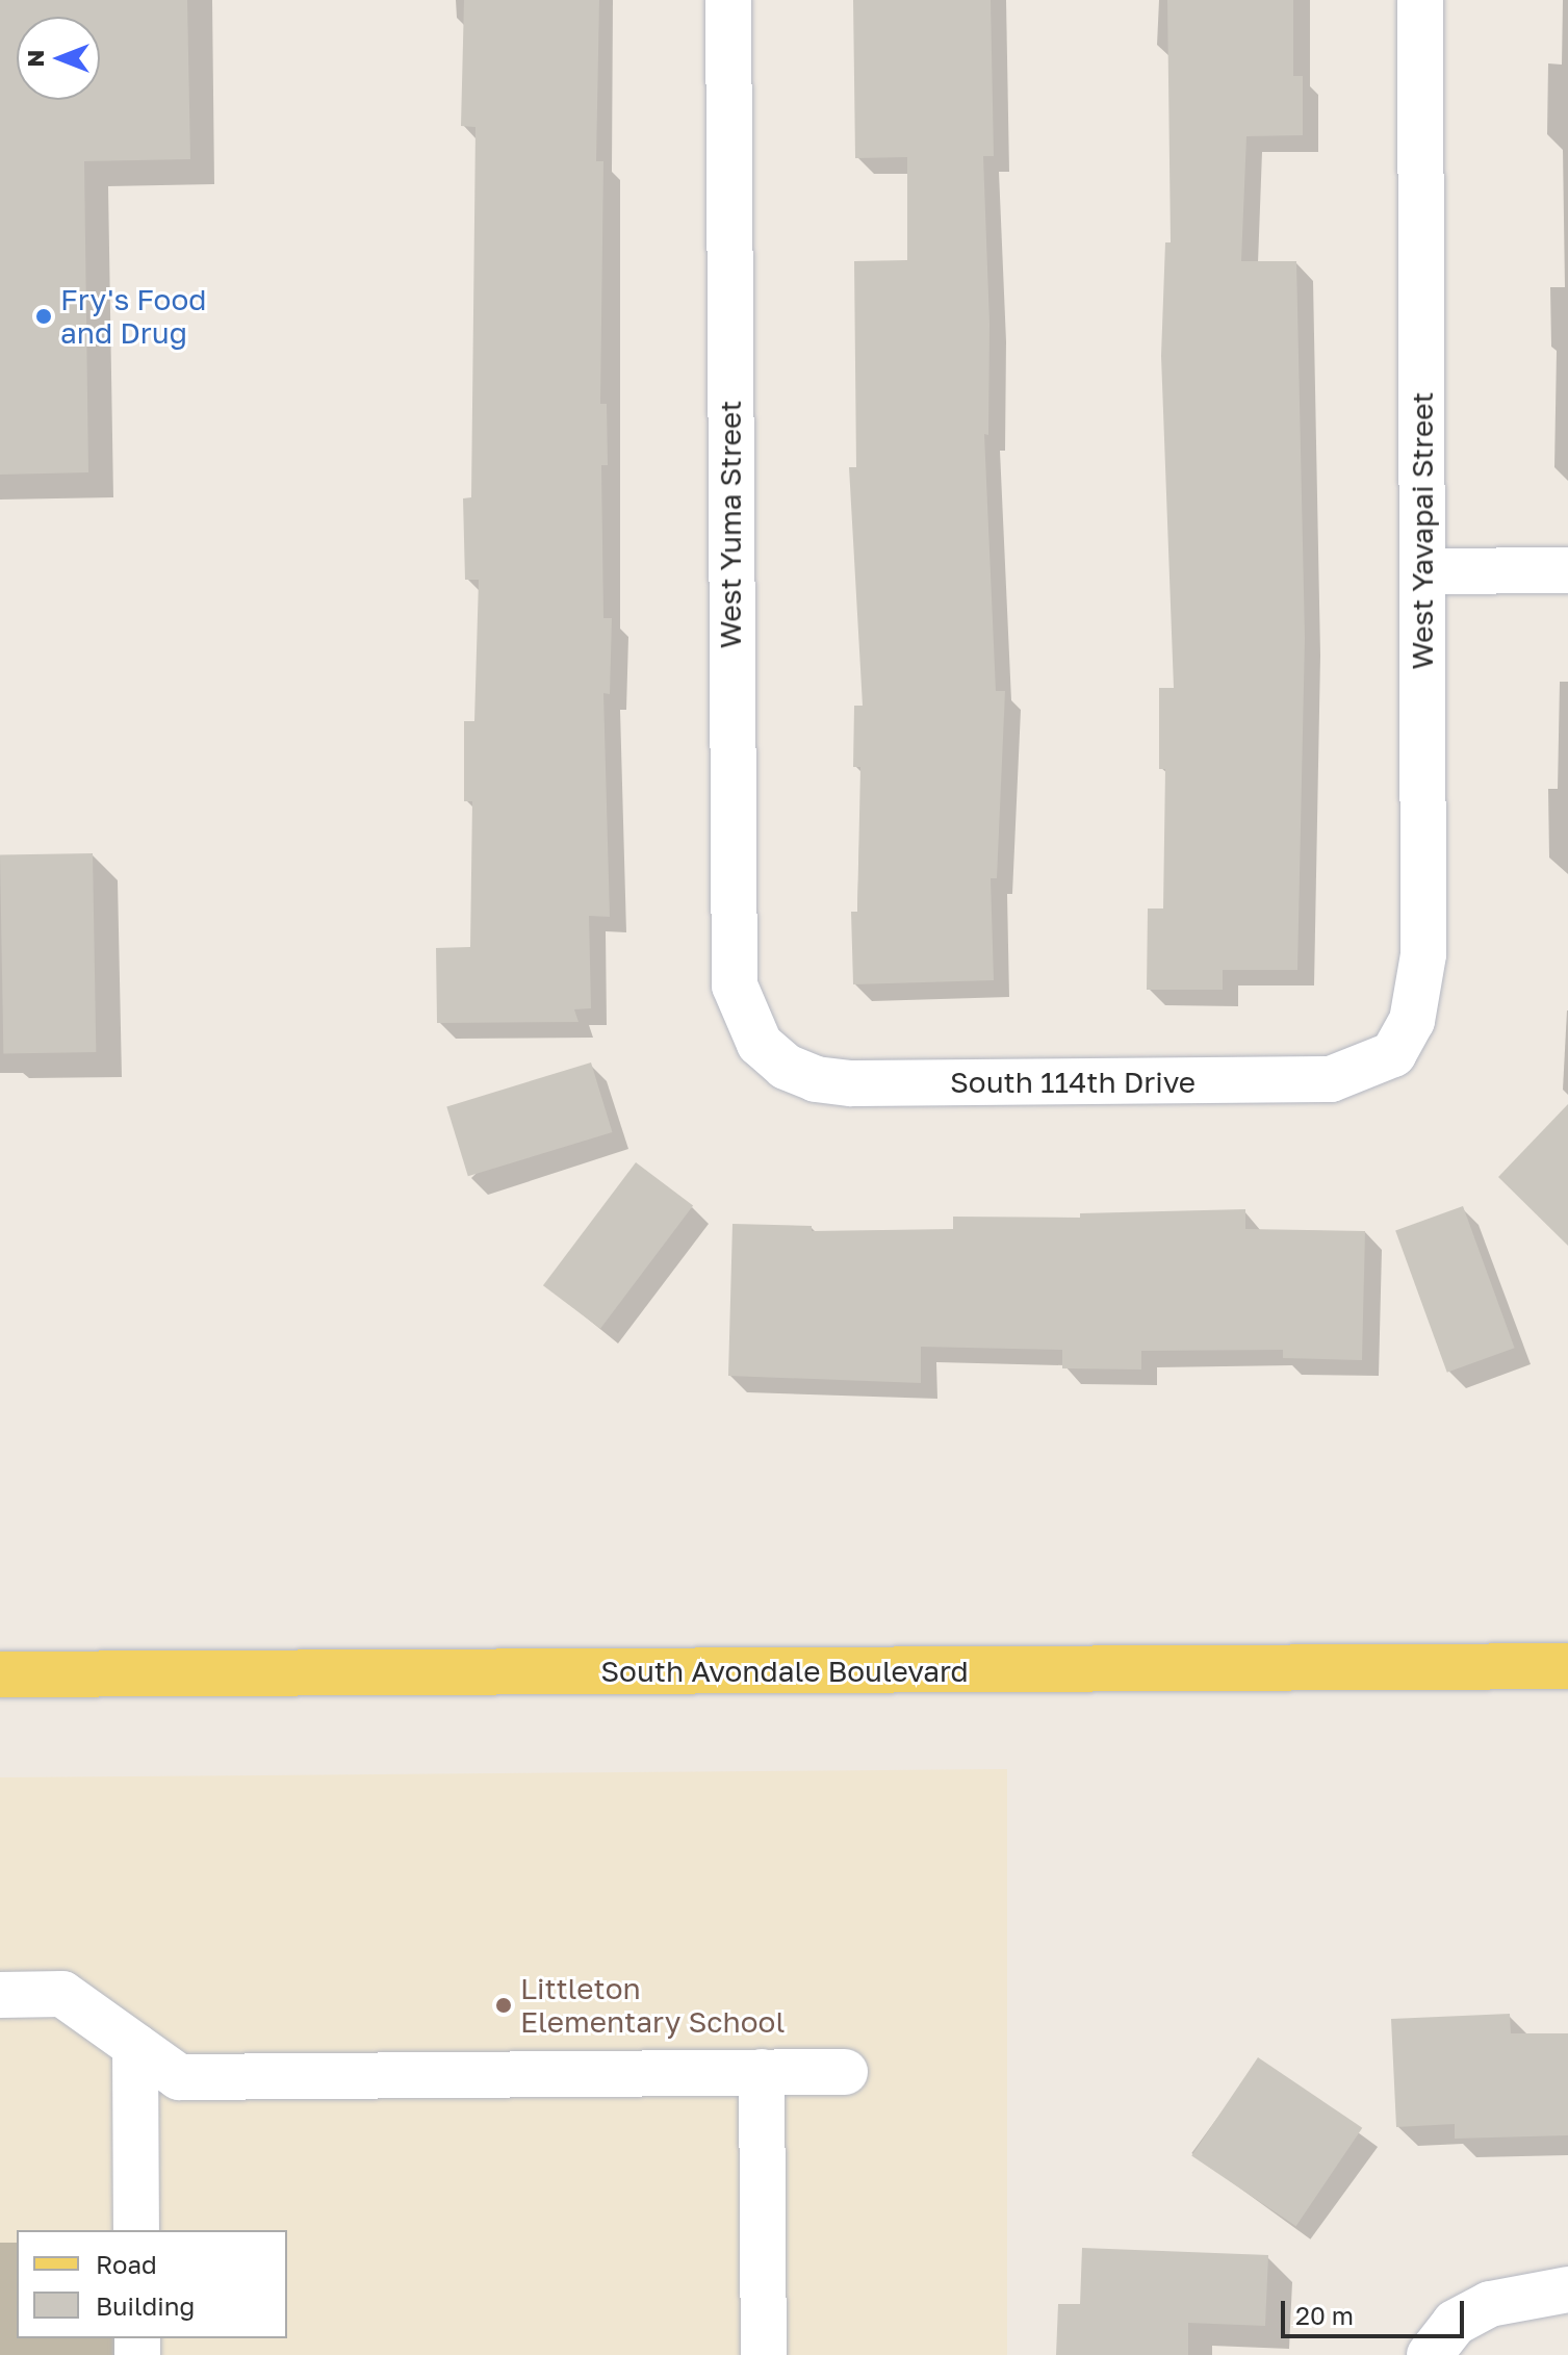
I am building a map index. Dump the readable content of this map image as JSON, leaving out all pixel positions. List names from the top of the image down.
{
  "streets": {
    "main road": ["South Avondale Boulevard"],
    "street": ["West Yuma Street", "West Yavapai Street", "South 114th Drive"]
  },
  "crossings": [
    ["West Yuma Street", "South 114th Drive"],
    ["West Yavapai Street", "South 114th Drive"]
  ],
  "places": ["Fry's Food and Drug", "Littleton Elementary School"],
  "legend": ["Road", "Building"],
  "scale_bar": "20 m",
  "north": "left"
}
